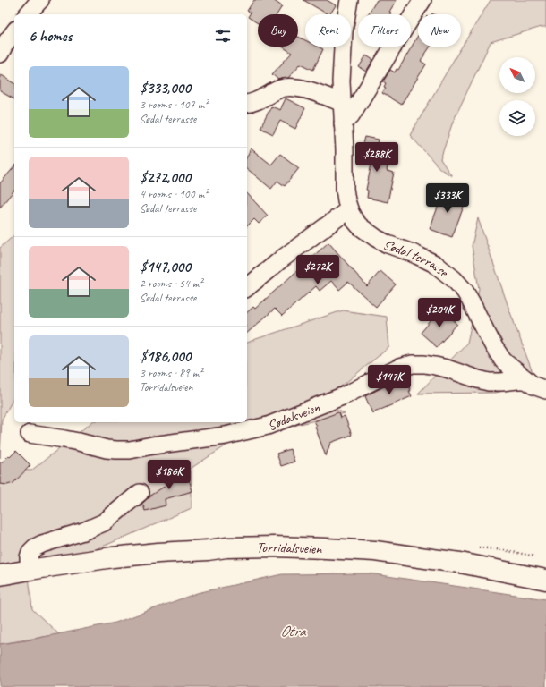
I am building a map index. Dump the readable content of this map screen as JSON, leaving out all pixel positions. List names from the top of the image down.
{
  "streets": {
    "main road": ["Torridalsveien"],
    "street": ["Sødal terrasse", "Sødalsveien"]
  },
  "crossings": [
    ["Sødal terrasse", "Sødalsveien"]
  ],
  "water": ["Otra"],
  "north": "top left",
  "page": {
    "chip": [
      "Buy",
      "Rent",
      "Filters",
      "New"
    ],
    "heading": "6 homes",
    "list": [
      {
        "name": "$333,000",
        "note": "3 rooms · 107 m² · Sødal terrasse"
      },
      {
        "name": "$272,000",
        "note": "4 rooms · 100 m² · Sødal terrasse"
      },
      {
        "name": "$147,000",
        "note": "2 rooms · 54 m² · Sødal terrasse"
      },
      {
        "name": "$186,000",
        "note": "3 rooms · 89 m² · Torridalsveien"
      }
    ],
    "price": [
      "$288K",
      "$333K",
      "$272K",
      "$204K",
      "$147K",
      "$186K"
    ]
  }
}
